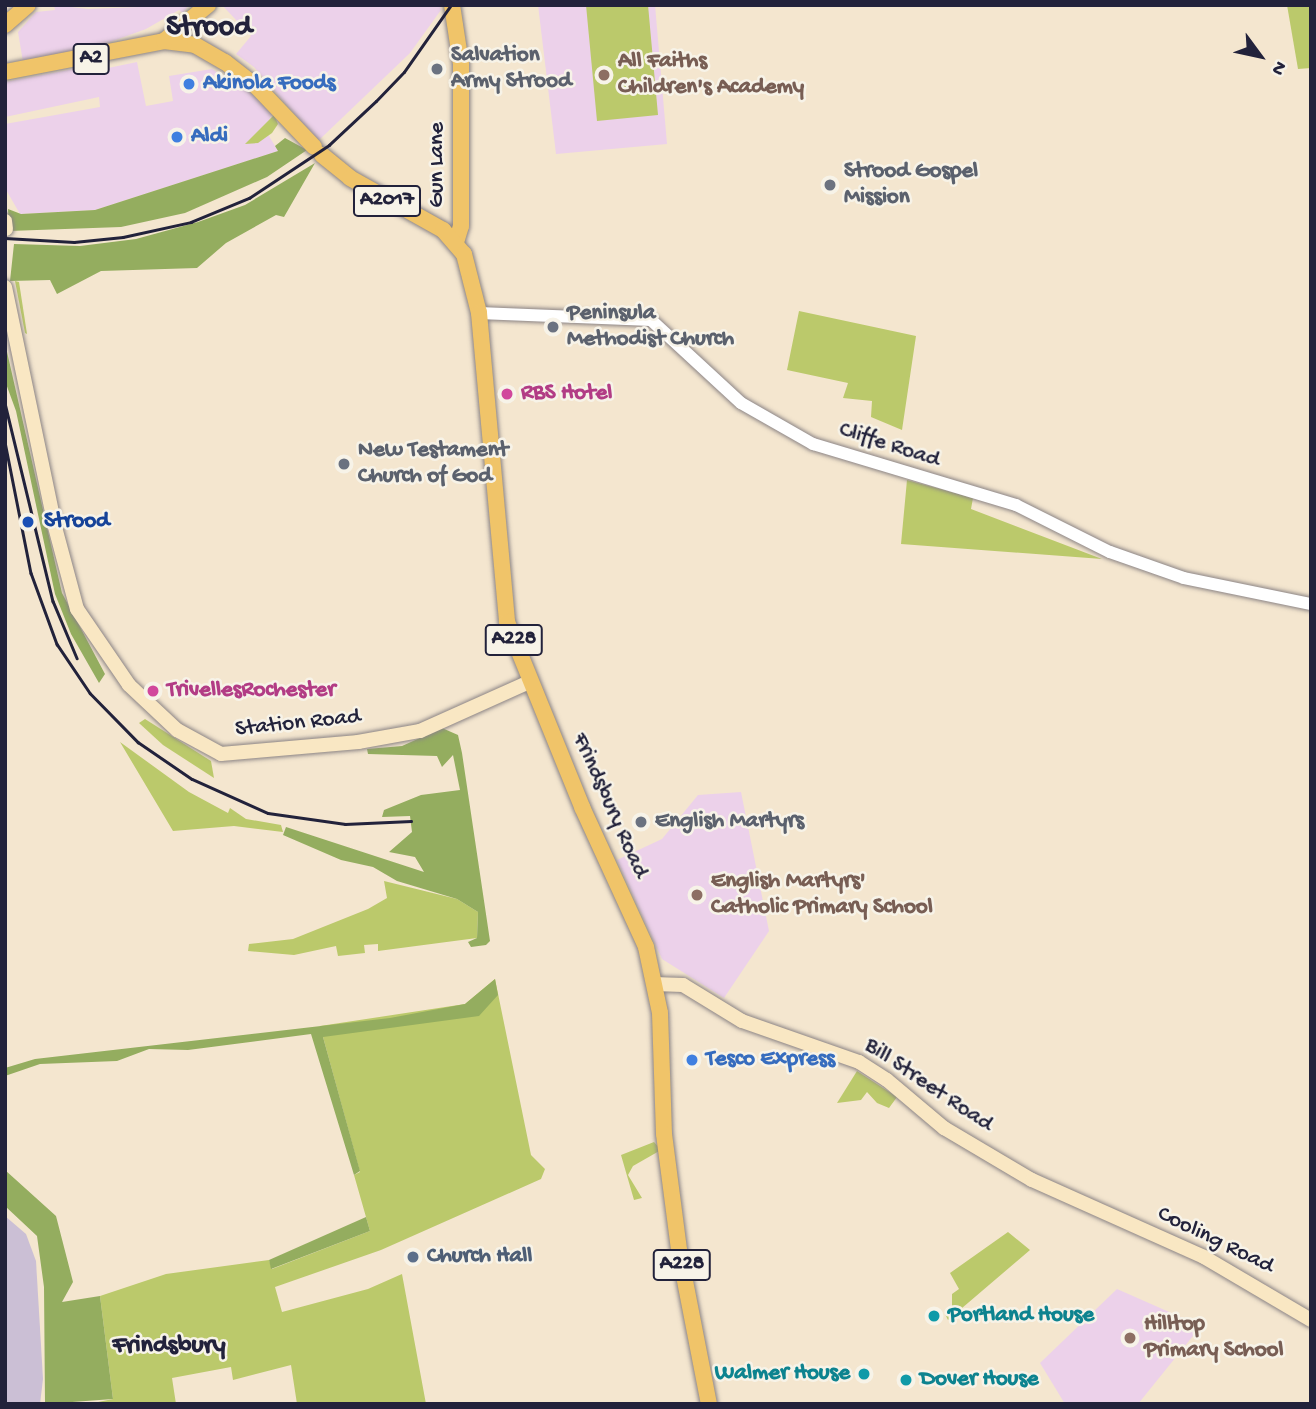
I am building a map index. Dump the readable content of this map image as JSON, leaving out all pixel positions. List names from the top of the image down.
{
  "streets": {
    "main road": [
      "A2",
      "Gun Lane",
      "A2017",
      "A228",
      "Station Road",
      "Frindsbury Road",
      "Bill Street Road",
      "Cooling Road"
    ],
    "street": ["Cliffe Road"]
  },
  "crossings": [
    ["A2", "A2017"],
    ["Gun Lane", "A2017"],
    ["Gun Lane", "Frindsbury Road"],
    ["A2017", "Frindsbury Road"],
    ["Cliffe Road", "Frindsbury Road"],
    ["Station Road", "Frindsbury Road"],
    ["Frindsbury Road", "Bill Street Road"],
    ["Bill Street Road", "Cooling Road"]
  ],
  "districts": ["Strood", "Frindsbury"],
  "places": [
    "Salvation Army Strood",
    "All Faiths Children's Academy",
    "Akinola Foods",
    "Aldi",
    "Strood Gospel Mission",
    "Peninsula Methodist Church",
    "RBS Hotel",
    "New Testament Church of God",
    "Strood",
    "TrivellesRochester",
    "English Martyrs",
    "English Martyrs' Catholic Primary School",
    "Tesco Express",
    "Church Hall",
    "Portland House",
    "Hilltop Primary School",
    "Walmer House",
    "Dover House"
  ],
  "north": "bottom right"
}
